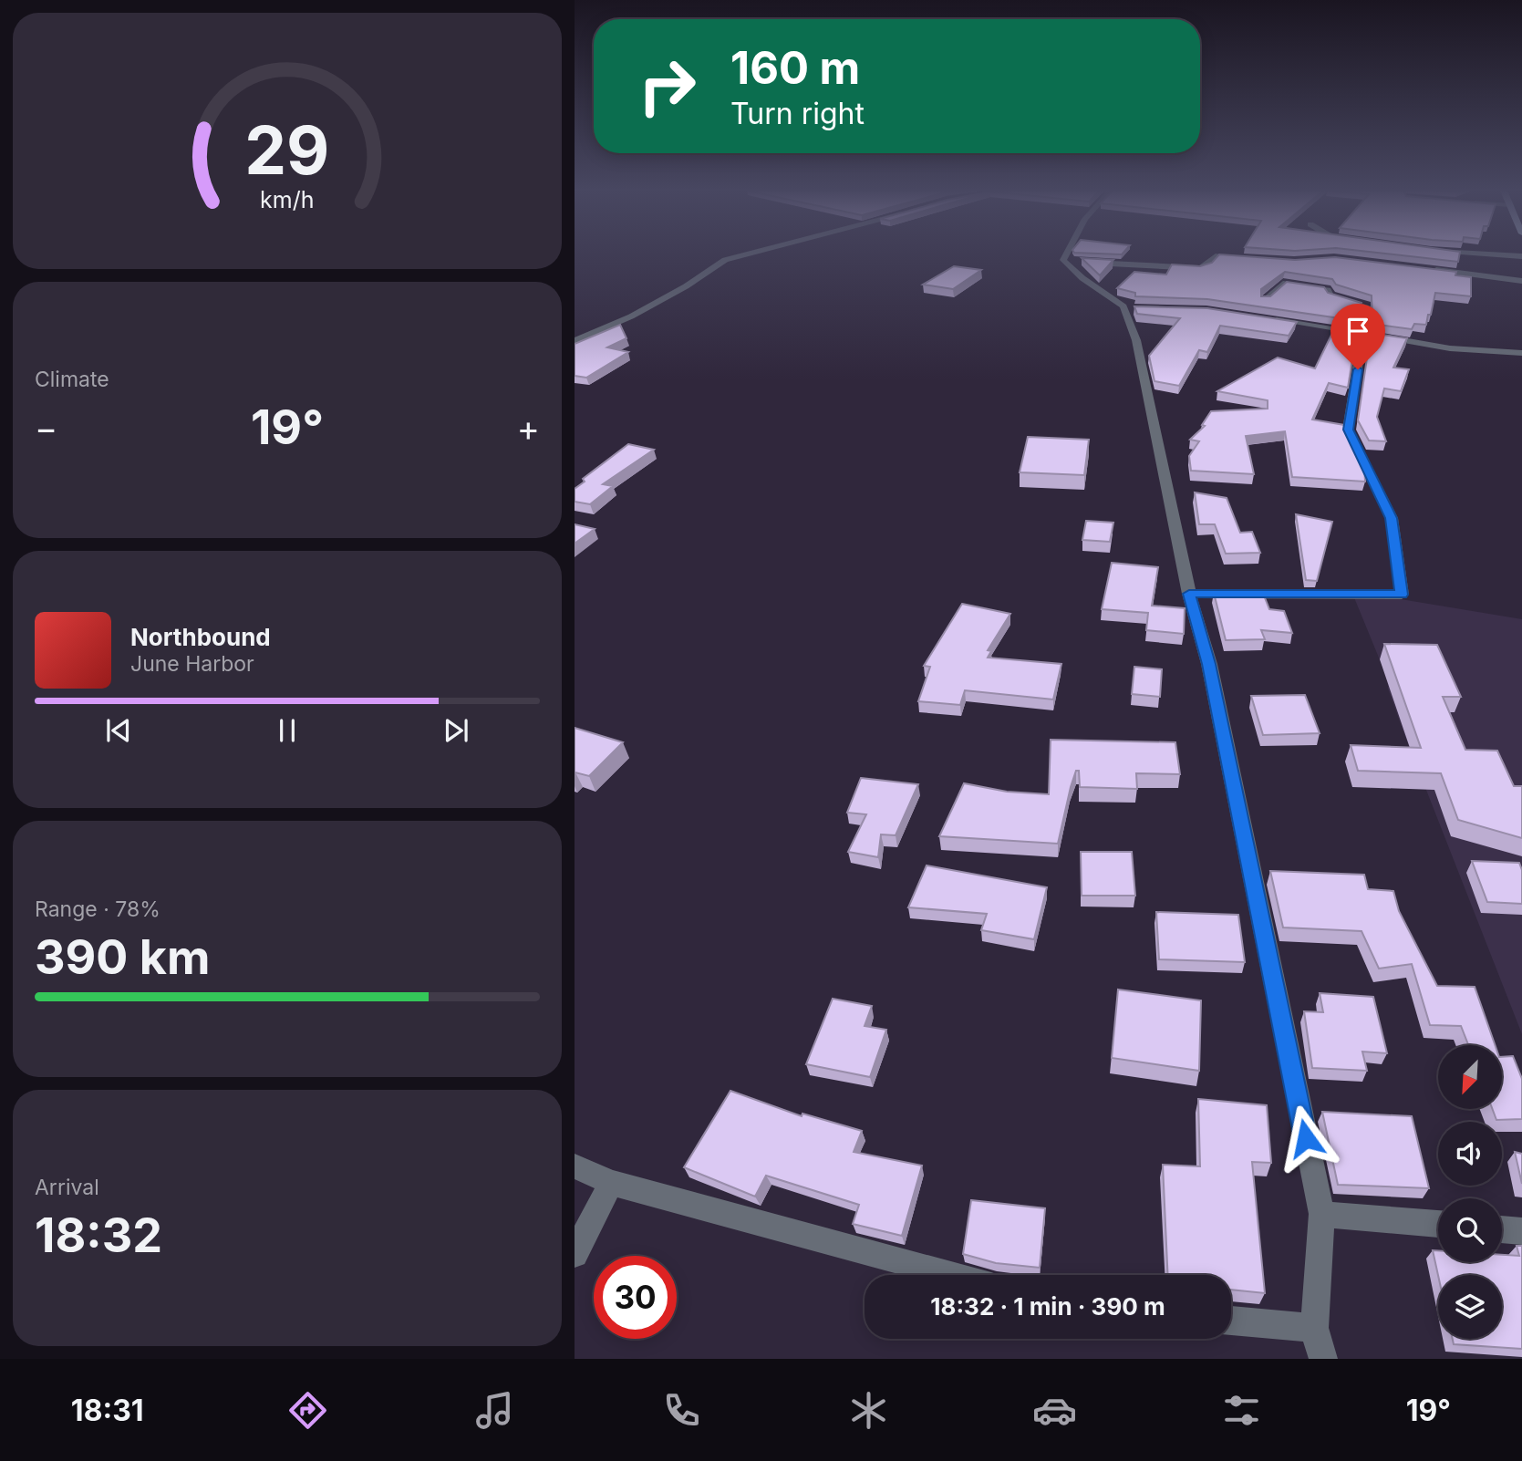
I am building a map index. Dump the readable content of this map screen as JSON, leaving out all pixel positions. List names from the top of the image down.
{
  "north": "bottom left",
  "page": {
    "turn": ["160 m", "Turn right"],
    "tile": [
      "Climate",
      ["Range · 78%", "390 km"],
      ["Arrival", "18:32"]
    ],
    "heat": ["−", "19°", "+"],
    "song": ["Northbound", "June Harbor"],
    "limit": "30",
    "trip": "18:32 · 1 min · 390 m",
    "tabs": ["18:31", "19°"],
    "gauge": ["29", "km/h"]
  }
}
